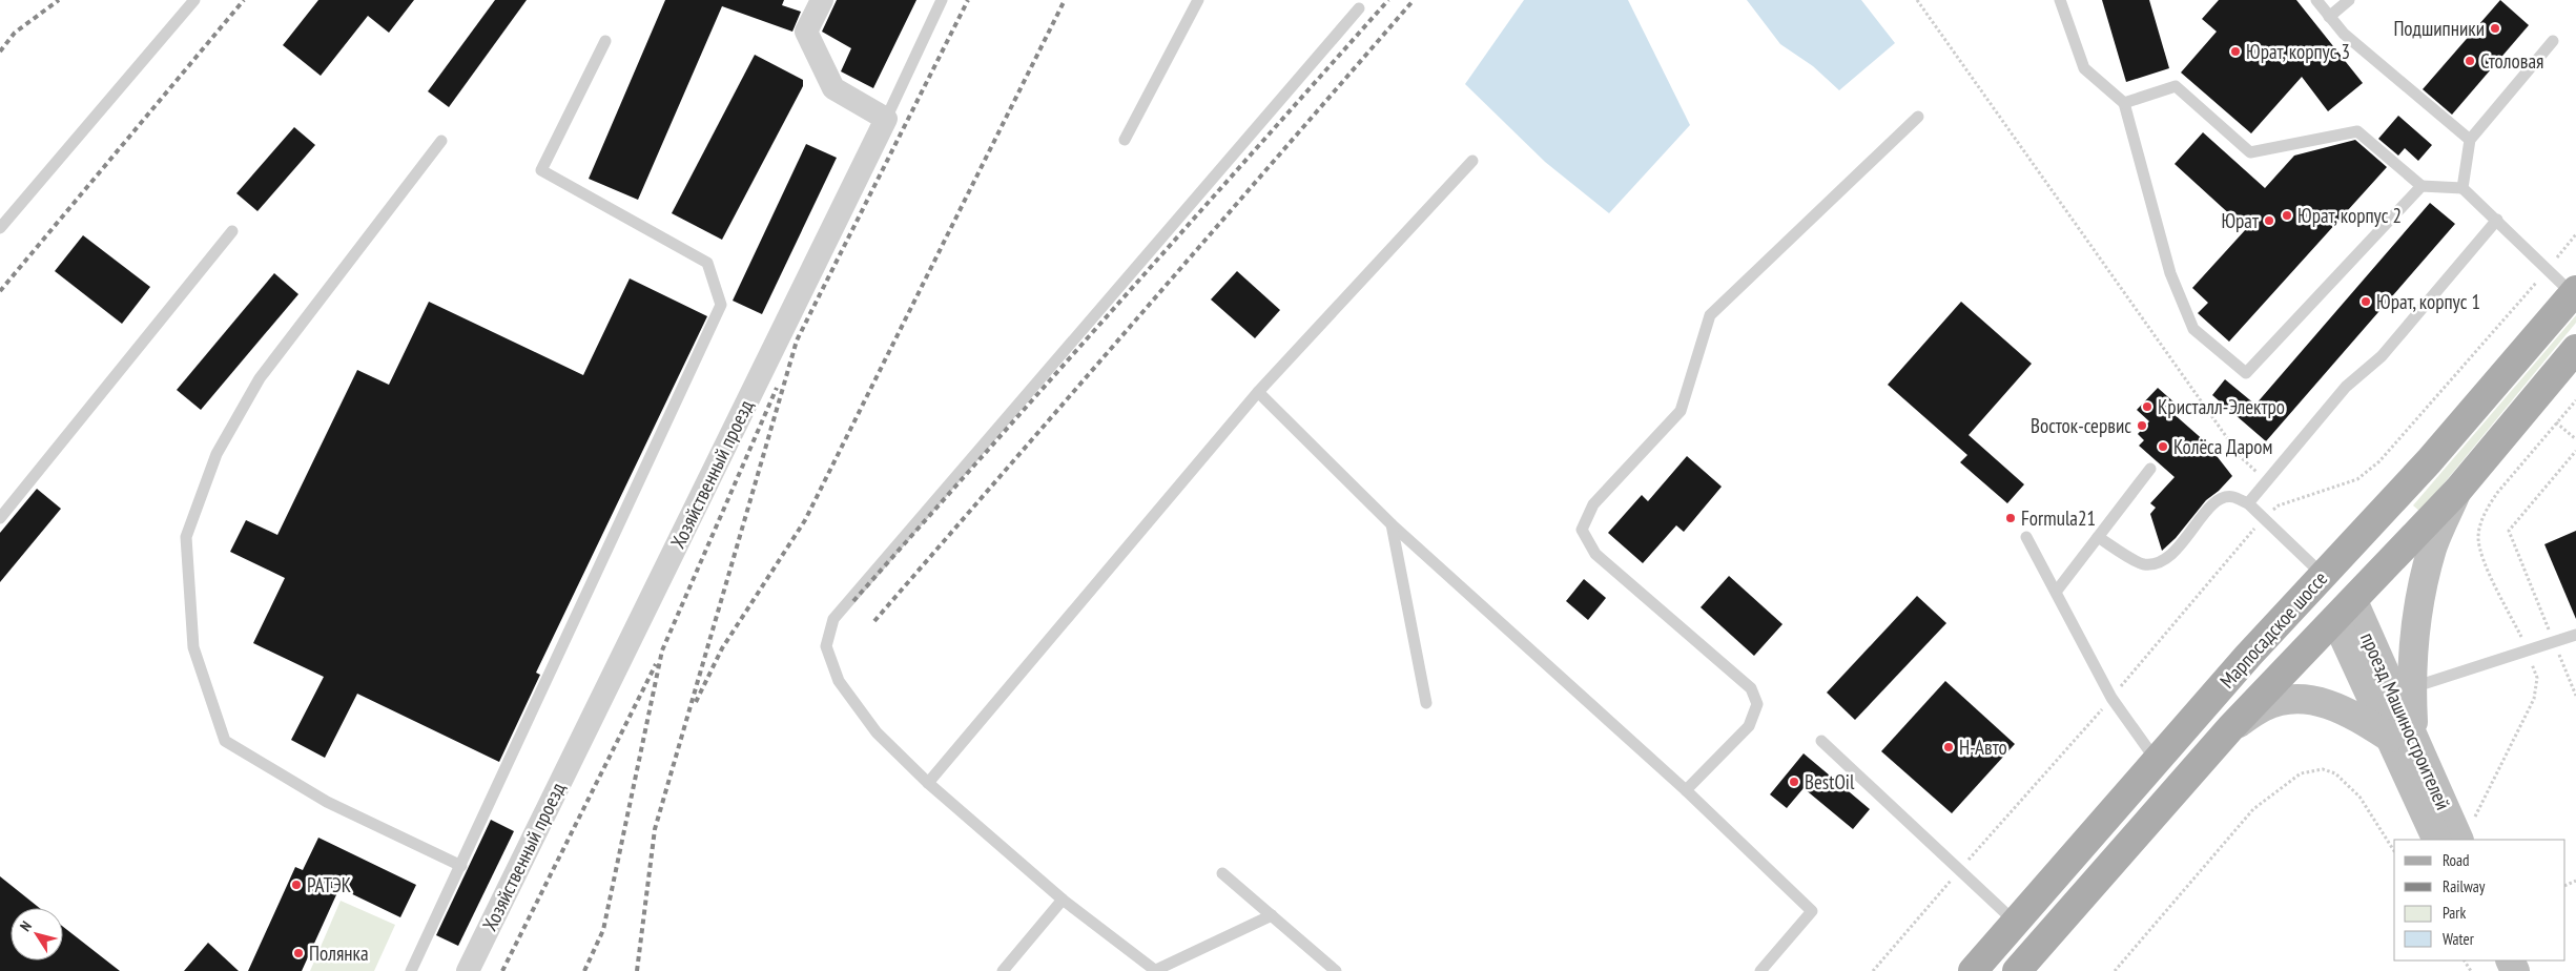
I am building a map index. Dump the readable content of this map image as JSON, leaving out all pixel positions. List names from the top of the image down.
{
  "streets": {
    "main road": ["Марпосадское шоссе", "проезд Машиностроителей"],
    "street": ["Хозяйственный проезд"]
  },
  "crossings": [
    ["Марпосадское шоссе", "проезд Машиностроителей"]
  ],
  "places": [
    "Подшипники",
    "Юрат, корпус 3",
    "Столовая",
    "Юрат, корпус 2",
    "Юрат",
    "Юрат, корпус 1",
    "Кристалл-Электро",
    "Восток-сервис",
    "Колёса Даром",
    "Formula21",
    "Н-Авто",
    "BestOil",
    "РАТЭК",
    "Полянка"
  ],
  "legend": [
    "Road",
    "Railway",
    "Park",
    "Water"
  ],
  "north": "top left"
}
